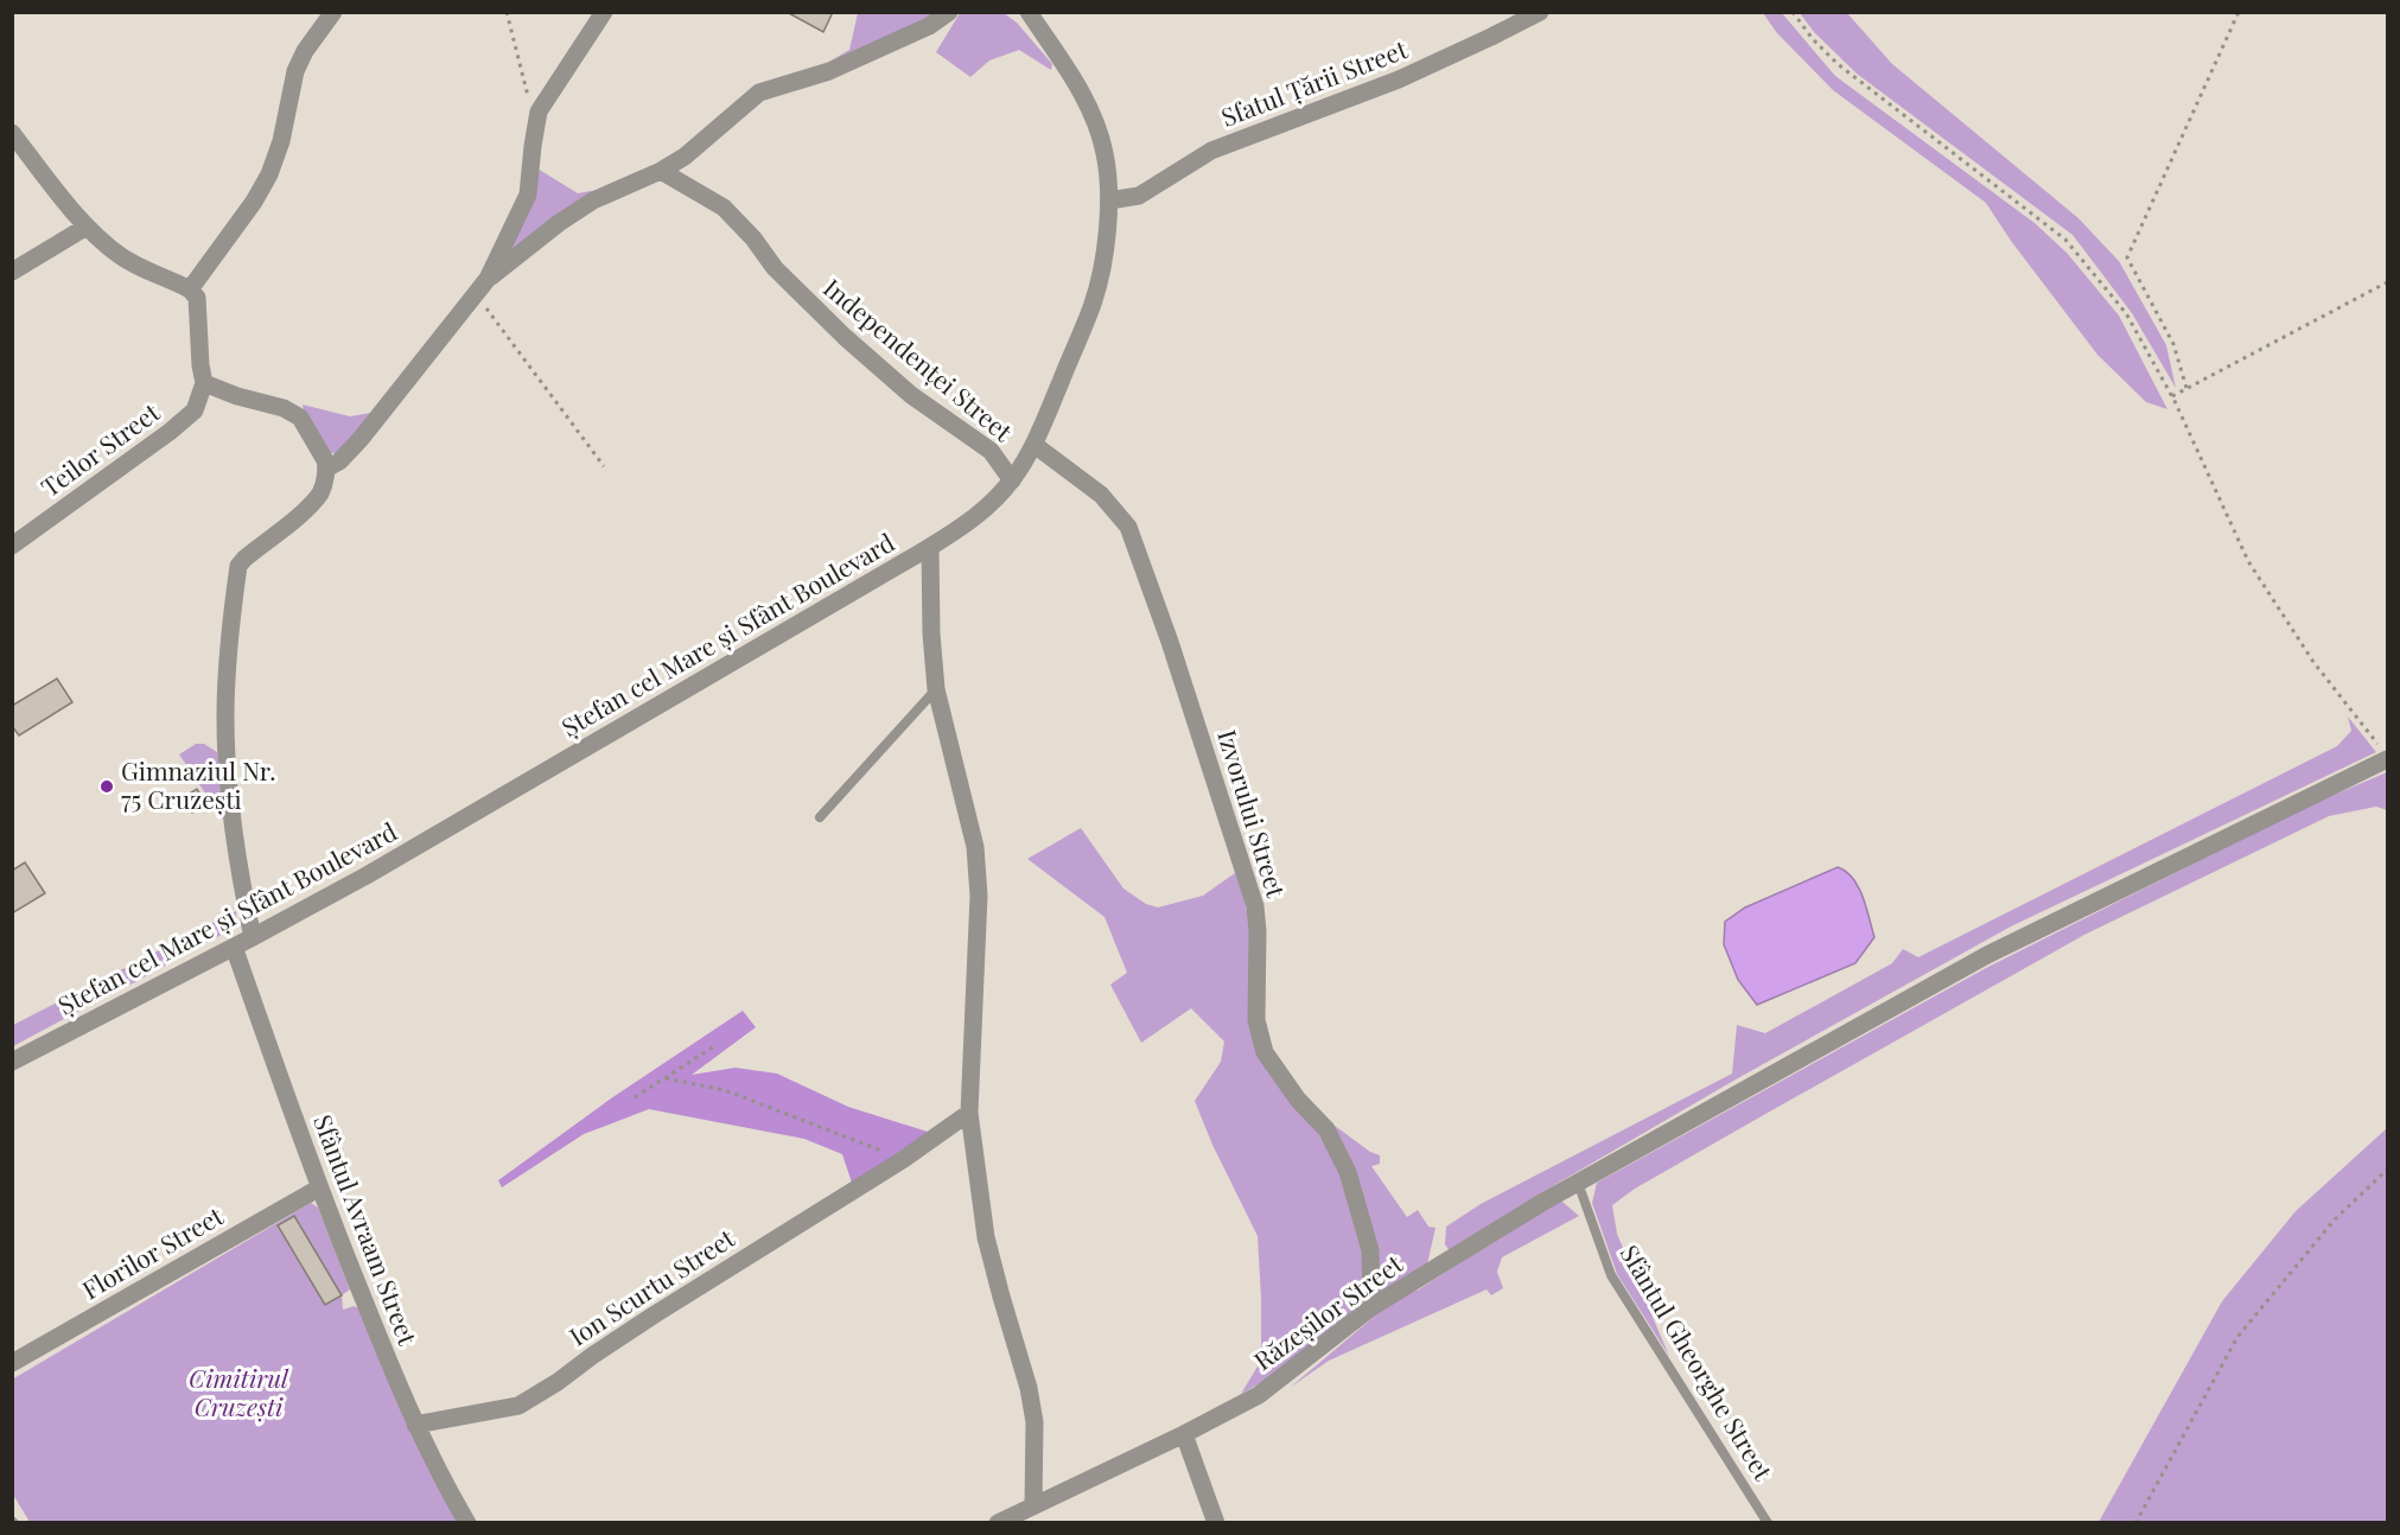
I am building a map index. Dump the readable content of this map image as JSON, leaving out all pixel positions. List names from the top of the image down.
{
  "streets": {
    "street": [
      "Sfatul Țării Street",
      "Independenței Street",
      "Teilor Street",
      "Ștefan cel Mare și Sfânt Boulevard",
      "Izvorului Street",
      "Sfântul Avraam Street",
      "Florilor Street",
      "Ion Scurtu Street",
      "Răzeșilor Street"
    ],
    "lane": ["Sfântul Gheorghe Street"]
  },
  "crossings": [
    ["Sfatul Țării Street", "Ștefan cel Mare și Sfânt Boulevard"],
    ["Independenței Street", "Ștefan cel Mare și Sfânt Boulevard"],
    ["Ștefan cel Mare și Sfânt Boulevard", "Izvorului Street"],
    ["Ștefan cel Mare și Sfânt Boulevard", "Sfântul Avraam Street"],
    ["Izvorului Street", "Răzeșilor Street"],
    ["Sfântul Avraam Street", "Florilor Street"],
    ["Sfântul Avraam Street", "Ion Scurtu Street"],
    ["Răzeșilor Street", "Sfântul Gheorghe Street"]
  ],
  "parks": ["Cimitirul Cruzești"],
  "places": ["Gimnaziul Nr. 75 Cruzești"]
}
